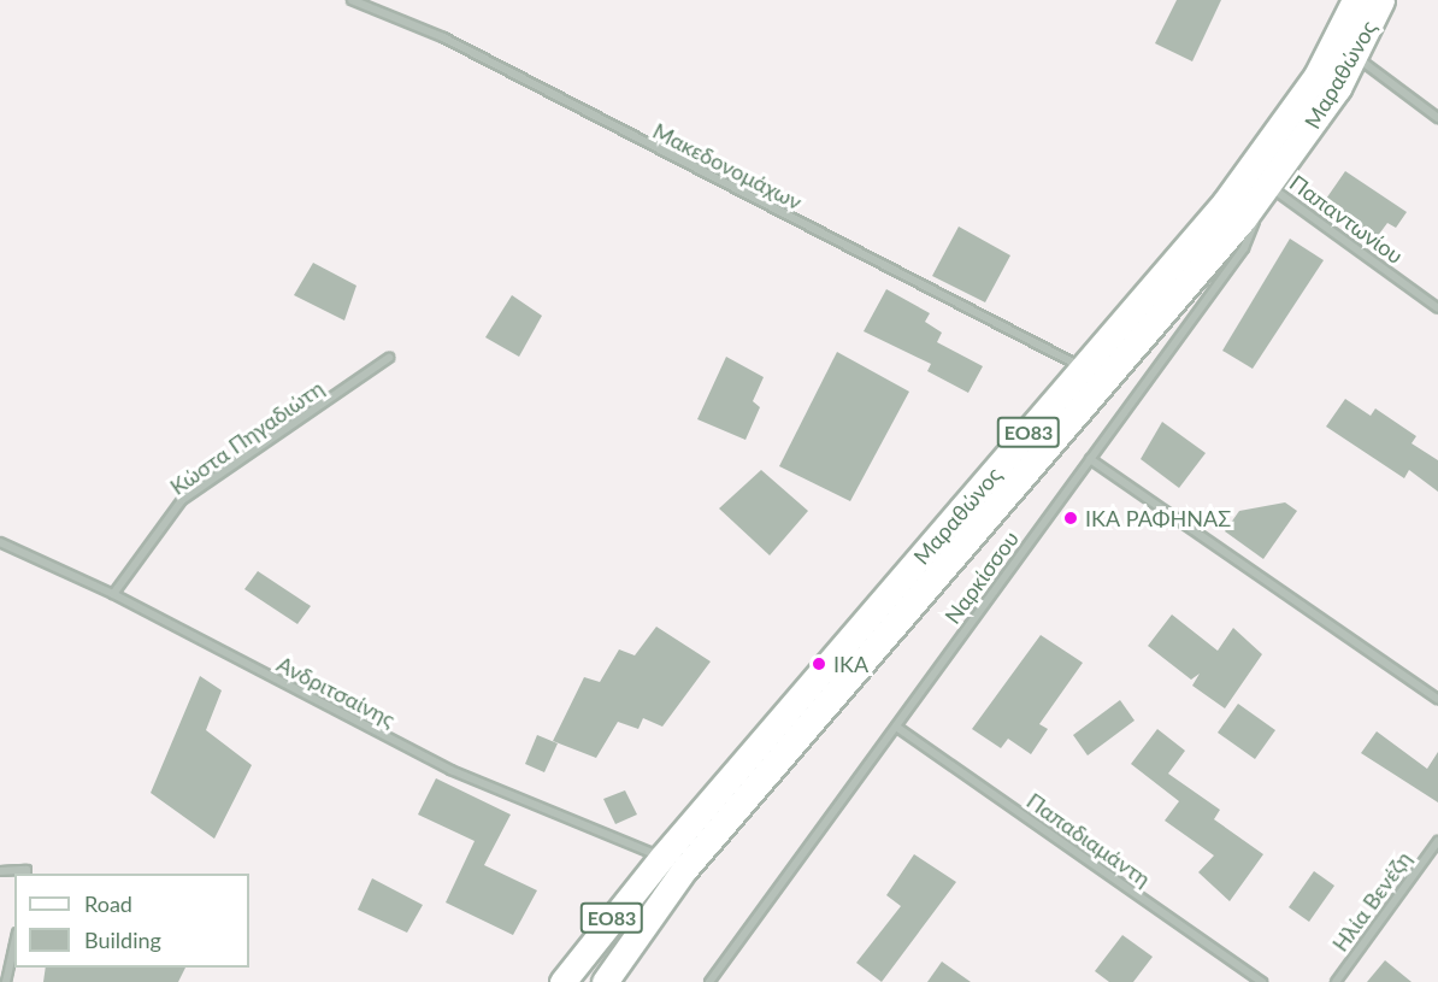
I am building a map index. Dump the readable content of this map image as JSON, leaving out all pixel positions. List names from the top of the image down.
{
  "streets": {
    "main road": ["Μαραθώνος", "ΕΟ83"],
    "street": [
      "Μακεδονομάχων",
      "Παπαντωνίου",
      "Κώστα Πηγαδιώτη",
      "Ναρκίσσου",
      "Ανδριτσαίνης",
      "Παπαδιαμάντη",
      "Ηλία Βενέζη"
    ]
  },
  "crossings": [
    ["Μαραθώνος", "Μακεδονομάχων"],
    ["Μαραθώνος", "Παπαντωνίου"],
    ["Μαραθώνος", "Ναρκίσσου"],
    ["Μαραθώνος", "Ανδριτσαίνης"],
    ["Παπαντωνίου", "Ναρκίσσου"],
    ["Κώστα Πηγαδιώτη", "Ανδριτσαίνης"],
    ["Ναρκίσσου", "Παπαδιαμάντη"]
  ],
  "places": ["ΙΚΑ ΡΑΦΗΝΑΣ", "ΙΚΑ"],
  "legend": ["Road", "Building"]
}
